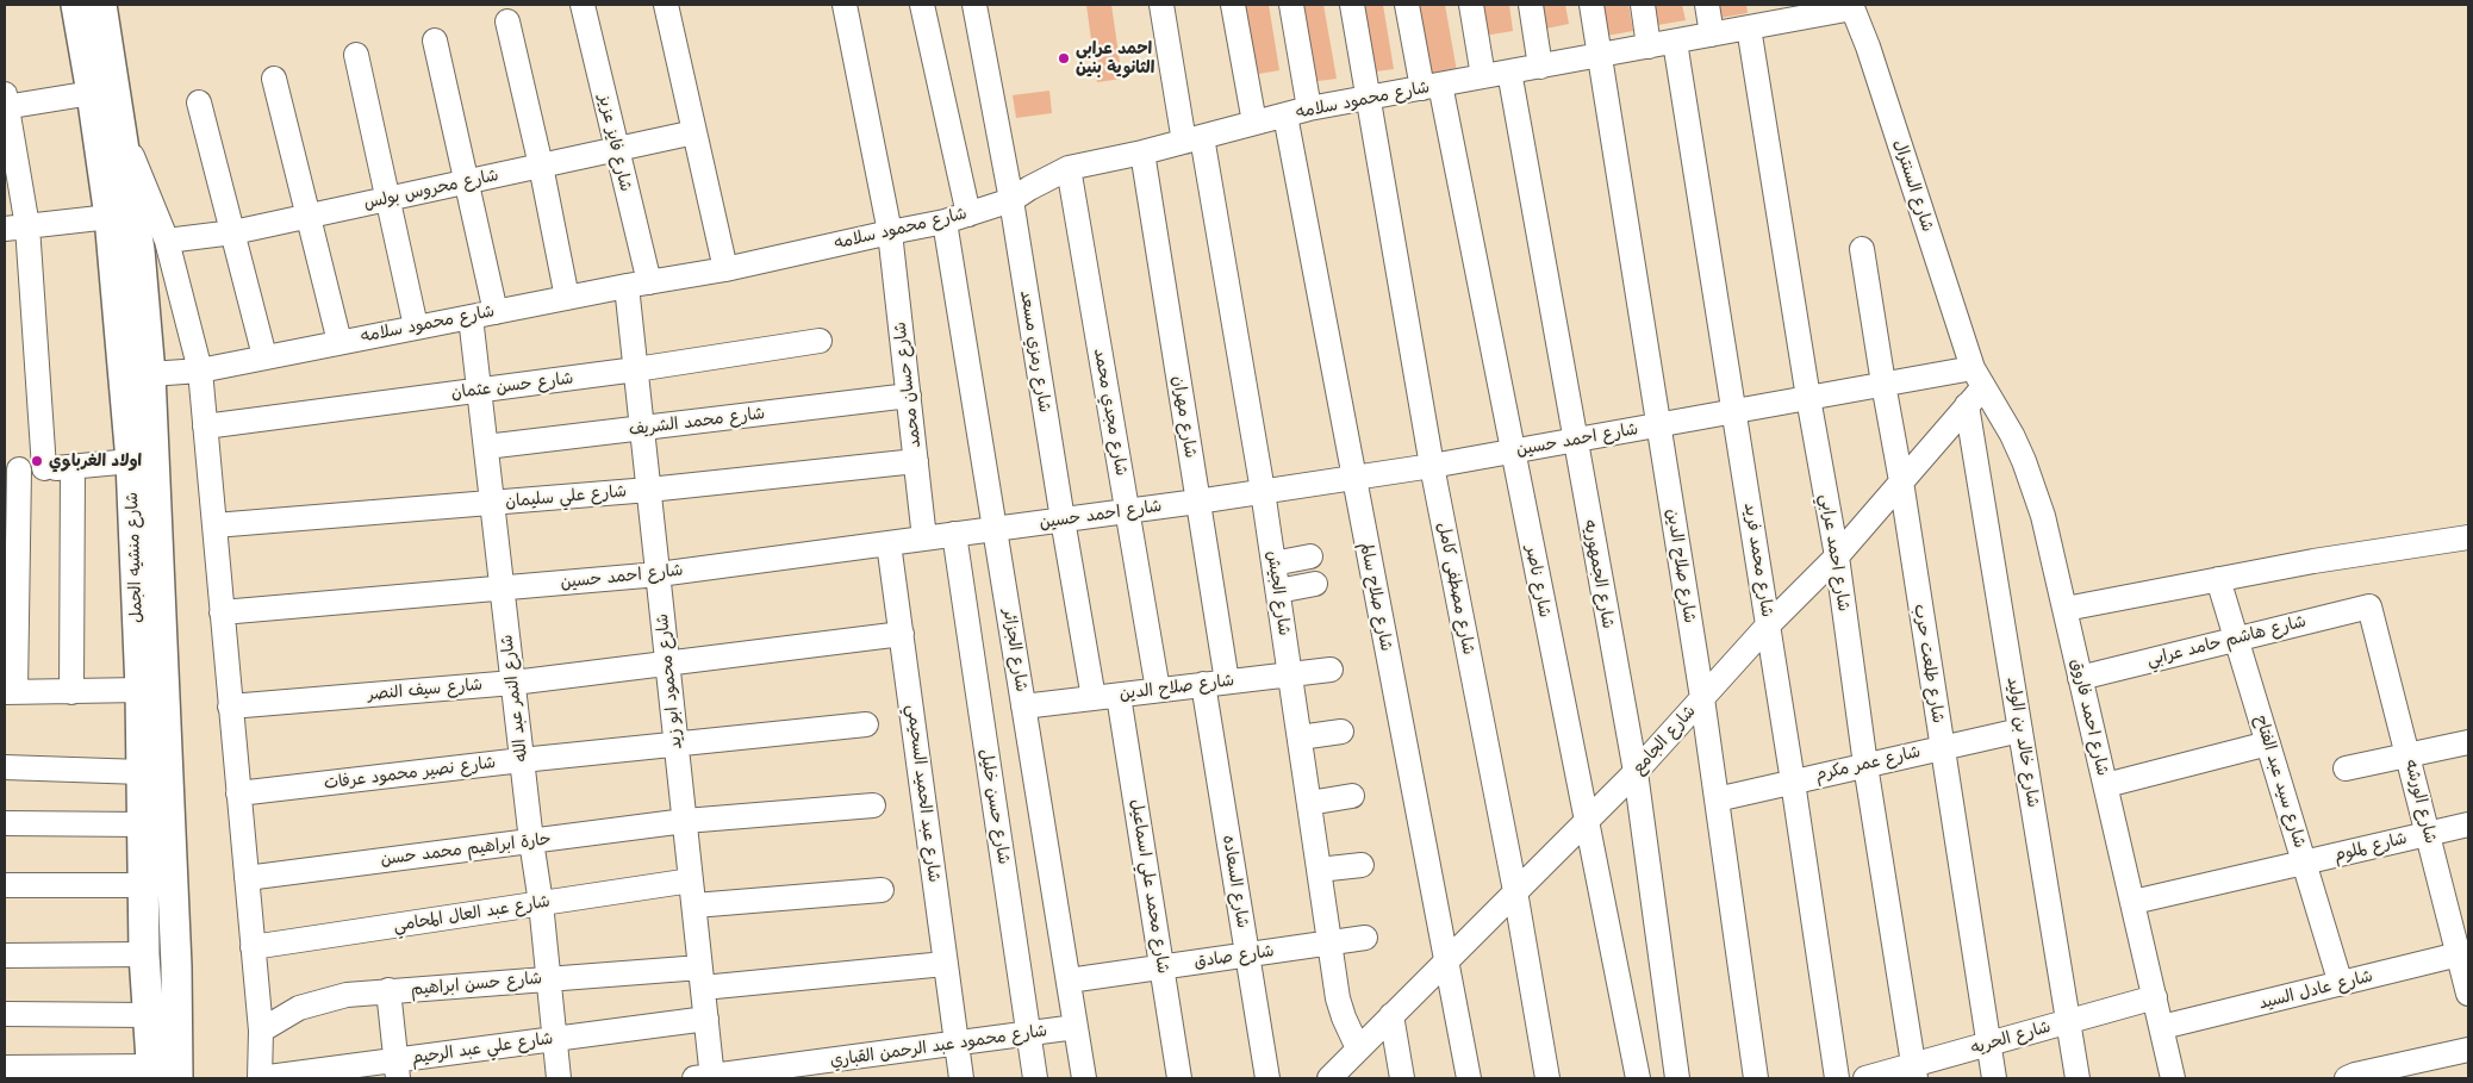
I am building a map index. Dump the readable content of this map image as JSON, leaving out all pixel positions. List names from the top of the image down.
{
  "streets": {
    "main road": ["شارع منشيه الجمل"],
    "street": [
      "شارع محمود سلامه",
      "شارع فايز عزيز",
      "شارع السنترال",
      "شارع محروس بولس",
      "شارع رمزي مسعد",
      "شارع حسان محمد",
      "شارع حسن عثمان",
      "شارع مجدي محمد",
      "شارع مهران",
      "شارع محمد الشريف",
      "شارع احمد حسين",
      "شارع علي سليمان",
      "شارع احمد عرابي",
      "شارع محمد فريد",
      "شارع صلاح الدين",
      "شارع الجمهوريه",
      "شارع ناصر",
      "شارع مصطفى كامل",
      "شارع الجيش",
      "شارع صلاح سالم",
      "شارع هاشم حامد عرابي",
      "شارع الجزائر",
      "شارع طلعت حرب",
      "شارع محمود ابو زيد",
      "شارع سيف النصر",
      "شارع النمر عبد الله",
      "شارع احمد فاروق",
      "شارع الجامع",
      "شارع خالد بن الوليد",
      "شارع عمر مكرم",
      "شارع نصير محمود عرفات",
      "شارع سيد عبد الفتاح",
      "شارع عبد الحميد السحيمي",
      "شارع الورشه",
      "شارع حسن خليل",
      "شارع لملوم",
      "حارة ابراهيم محمد حسن",
      "شارع السعاده",
      "شارع محمد علي اسماعيل",
      "شارع عبد العال المحامي",
      "شارع صادق",
      "شارع حسن ابراهيم",
      "شارع عادل السيد",
      "شارع الحريه",
      "شارع محمود عبد الرحمن القباري",
      "شارع علي عبد الرحيم"
    ]
  },
  "crossings": [
    ["شارع محمود سلامه", "شارع فايز عزيز"],
    ["شارع محمود سلامه", "شارع السنترال"],
    ["شارع محمود سلامه", "شارع رمزي مسعد"],
    ["شارع محمود سلامه", "شارع حسان محمد"],
    ["شارع محمود سلامه", "شارع مجدي محمد"],
    ["شارع محمود سلامه", "شارع مهران"],
    ["شارع محمود سلامه", "شارع احمد عرابي"],
    ["شارع محمود سلامه", "شارع منشيه الجمل"],
    ["شارع محمود سلامه", "شارع محمد فريد"],
    ["شارع محمود سلامه", "شارع صلاح الدين"],
    ["شارع محمود سلامه", "شارع الجمهوريه"],
    ["شارع محمود سلامه", "شارع ناصر"],
    ["شارع محمود سلامه", "شارع مصطفى كامل"],
    ["شارع محمود سلامه", "شارع الجيش"],
    ["شارع محمود سلامه", "شارع صلاح سالم"],
    ["شارع محمود سلامه", "شارع الجزائر"],
    ["شارع محمود سلامه", "شارع محمود ابو زيد"],
    ["شارع محمود سلامه", "شارع النمر عبد الله"],
    ["شارع فايز عزيز", "شارع محروس بولس"],
    ["شارع فايز عزيز", "شارع محمود ابو زيد"],
    ["شارع السنترال", "شارع احمد حسين"],
    ["شارع السنترال", "شارع احمد فاروق"],
    ["شارع السنترال", "شارع الجامع"],
    ["شارع رمزي مسعد", "شارع احمد حسين"],
    ["شارع رمزي مسعد", "شارع صلاح الدين"],
    ["شارع حسان محمد", "شارع محمد الشريف"],
    ["شارع حسان محمد", "شارع احمد حسين"],
    ["شارع حسان محمد", "شارع علي سليمان"],
    ["شارع حسن عثمان", "شارع محمود ابو زيد"],
    ["شارع حسن عثمان", "شارع النمر عبد الله"],
    ["شارع مجدي محمد", "شارع احمد حسين"],
    ["شارع مجدي محمد", "شارع صلاح الدين"],
    ["شارع مهران", "شارع احمد حسين"],
    ["شارع مهران", "شارع صلاح الدين"],
    ["شارع مهران", "شارع السعاده"],
    ["شارع محمد الشريف", "شارع محمود ابو زيد"],
    ["شارع محمد الشريف", "شارع النمر عبد الله"],
    ["شارع احمد حسين", "شارع احمد عرابي"],
    ["شارع احمد حسين", "شارع محمد فريد"],
    ["شارع احمد حسين", "شارع صلاح الدين"],
    ["شارع احمد حسين", "شارع الجمهوريه"],
    ["شارع احمد حسين", "شارع ناصر"],
    ["شارع احمد حسين", "شارع مصطفى كامل"],
    ["شارع احمد حسين", "شارع الجيش"],
    ["شارع احمد حسين", "شارع صلاح سالم"],
    ["شارع احمد حسين", "شارع الجزائر"],
    ["شارع احمد حسين", "شارع طلعت حرب"],
    ["شارع احمد حسين", "شارع محمود ابو زيد"],
    ["شارع احمد حسين", "شارع النمر عبد الله"],
    ["شارع احمد حسين", "شارع احمد فاروق"],
    ["شارع احمد حسين", "شارع الجامع"],
    ["شارع احمد حسين", "شارع عبد الحميد السحيمي"],
    ["شارع احمد حسين", "شارع حسن خليل"],
    ["شارع علي سليمان", "شارع محمود ابو زيد"],
    ["شارع علي سليمان", "شارع النمر عبد الله"],
    ["شارع احمد عرابي", "شارع الجامع"],
    ["شارع احمد عرابي", "شارع عمر مكرم"],
    ["شارع احمد عرابي", "شارع الحريه"],
    ["شارع محمد فريد", "شارع الجامع"],
    ["شارع محمد فريد", "شارع عمر مكرم"],
    ["شارع صلاح الدين", "شارع الجيش"],
    ["شارع صلاح الدين", "شارع الجزائر"],
    ["شارع صلاح الدين", "شارع الجامع"],
    ["شارع صلاح الدين", "شارع عمر مكرم"],
    ["شارع صلاح الدين", "شارع السعاده"],
    ["شارع صلاح الدين", "شارع محمد علي اسماعيل"],
    ["شارع الجمهوريه", "شارع الجامع"],
    ["شارع ناصر", "شارع الجامع"],
    ["شارع مصطفى كامل", "شارع الجامع"],
    ["شارع الجيش", "شارع الجامع"],
    ["شارع الجيش", "شارع صادق"],
    ["شارع صلاح سالم", "شارع الجامع"],
    ["شارع هاشم حامد عرابي", "شارع احمد فاروق"],
    ["شارع هاشم حامد عرابي", "شارع سيد عبد الفتاح"],
    ["شارع هاشم حامد عرابي", "شارع الورشه"],
    ["شارع الجزائر", "شارع صادق"],
    ["شارع الجزائر", "شارع محمود عبد الرحمن القباري"],
    ["شارع طلعت حرب", "شارع الجامع"],
    ["شارع طلعت حرب", "شارع عمر مكرم"],
    ["شارع طلعت حرب", "شارع الحريه"],
    ["شارع محمود ابو زيد", "شارع سيف النصر"],
    ["شارع محمود ابو زيد", "شارع نصير محمود عرفات"],
    ["شارع محمود ابو زيد", "حارة ابراهيم محمد حسن"],
    ["شارع محمود ابو زيد", "شارع عبد العال المحامي"],
    ["شارع محمود ابو زيد", "شارع حسن ابراهيم"],
    ["شارع محمود ابو زيد", "شارع محمود عبد الرحمن القباري"],
    ["شارع محمود ابو زيد", "شارع علي عبد الرحيم"],
    ["شارع سيف النصر", "شارع النمر عبد الله"],
    ["شارع سيف النصر", "شارع عبد الحميد السحيمي"],
    ["شارع النمر عبد الله", "شارع نصير محمود عرفات"],
    ["شارع النمر عبد الله", "حارة ابراهيم محمد حسن"],
    ["شارع النمر عبد الله", "شارع عبد العال المحامي"],
    ["شارع النمر عبد الله", "شارع حسن ابراهيم"],
    ["شارع النمر عبد الله", "شارع علي عبد الرحيم"],
    ["شارع احمد فاروق", "شارع الجامع"],
    ["شارع احمد فاروق", "شارع لملوم"],
    ["شارع احمد فاروق", "شارع عادل السيد"],
    ["شارع احمد فاروق", "شارع الحريه"],
    ["شارع الجامع", "شارع خالد بن الوليد"],
    ["شارع خالد بن الوليد", "شارع عمر مكرم"],
    ["شارع خالد بن الوليد", "شارع الحريه"],
    ["شارع سيد عبد الفتاح", "شارع لملوم"],
    ["شارع سيد عبد الفتاح", "شارع عادل السيد"],
    ["شارع عبد الحميد السحيمي", "شارع حسن ابراهيم"],
    ["شارع عبد الحميد السحيمي", "شارع محمود عبد الرحمن القباري"],
    ["شارع الورشه", "شارع لملوم"],
    ["شارع الورشه", "شارع عادل السيد"],
    ["شارع حسن خليل", "شارع محمود عبد الرحمن القباري"],
    ["شارع السعاده", "شارع صادق"],
    ["شارع محمد علي اسماعيل", "شارع صادق"]
  ],
  "places": ["احمد عرابى الثانوية بنين", "اولاد الغرباوي"]
}
